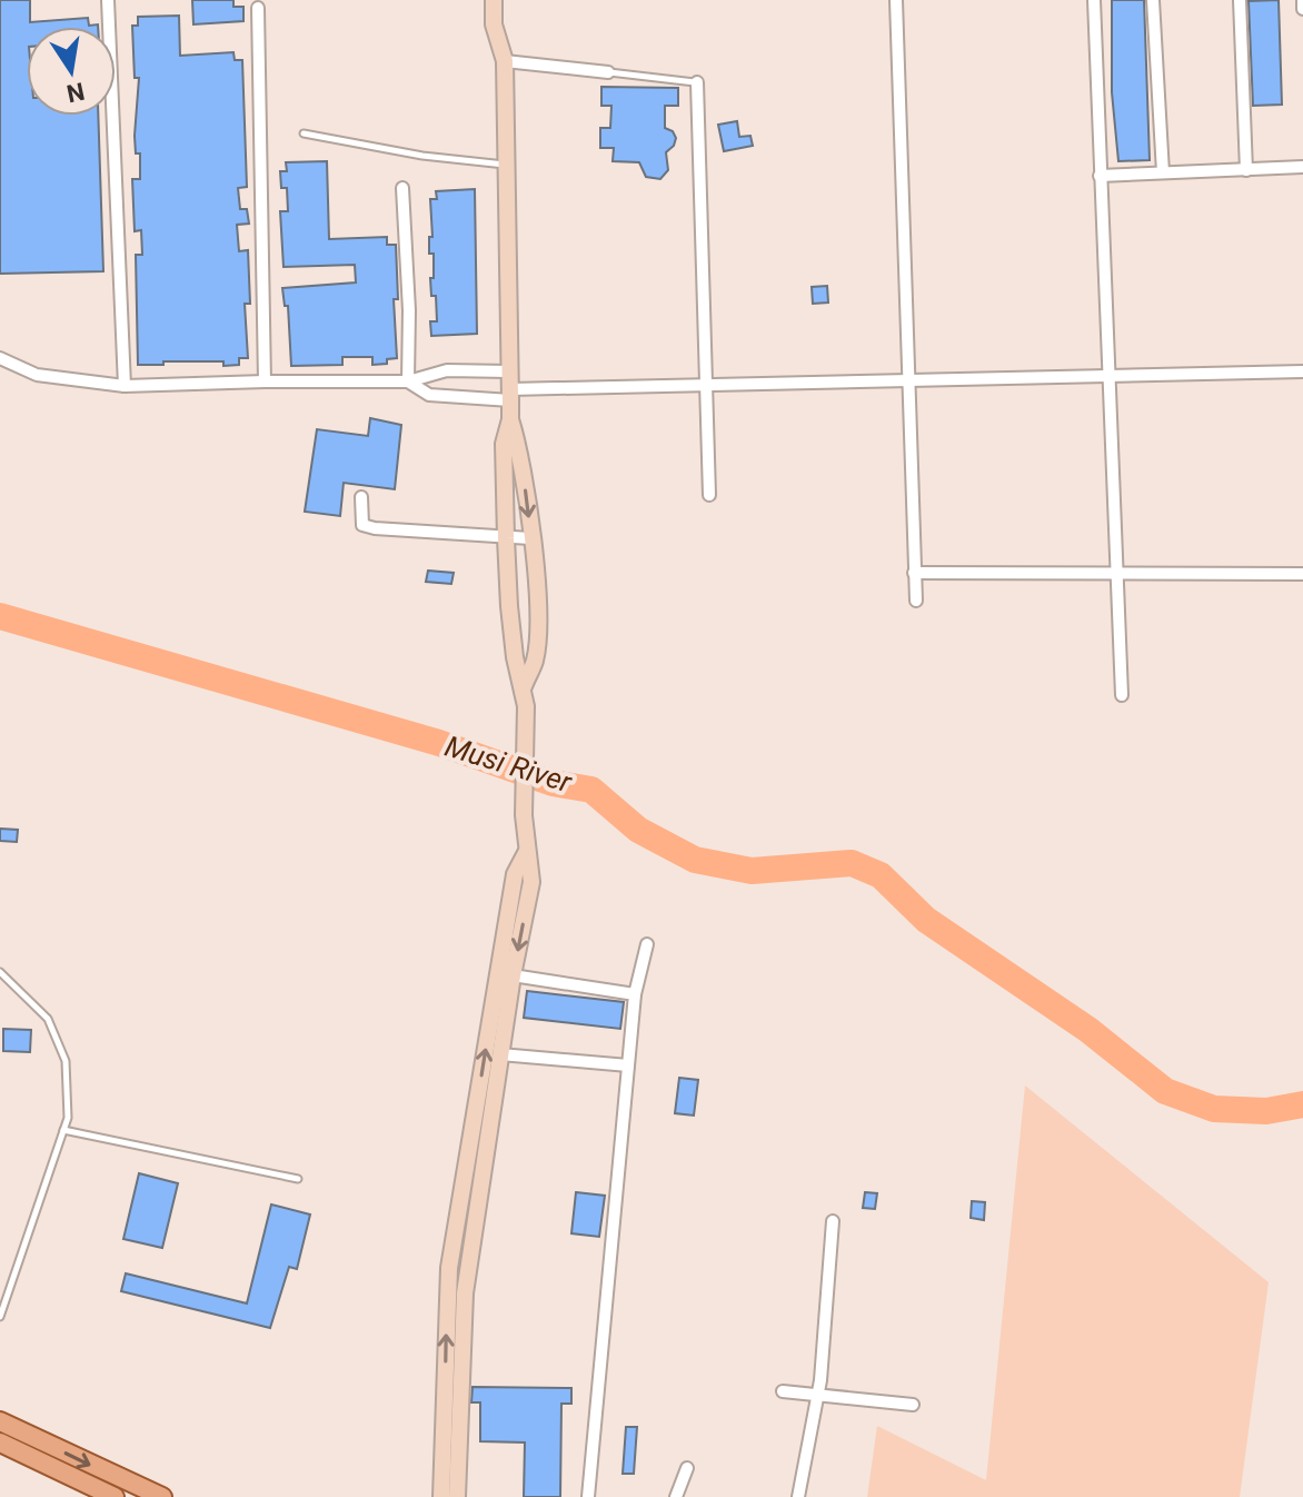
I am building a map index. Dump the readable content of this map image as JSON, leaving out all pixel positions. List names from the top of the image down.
{
  "water": ["Musi River"],
  "north": "bottom"
}
